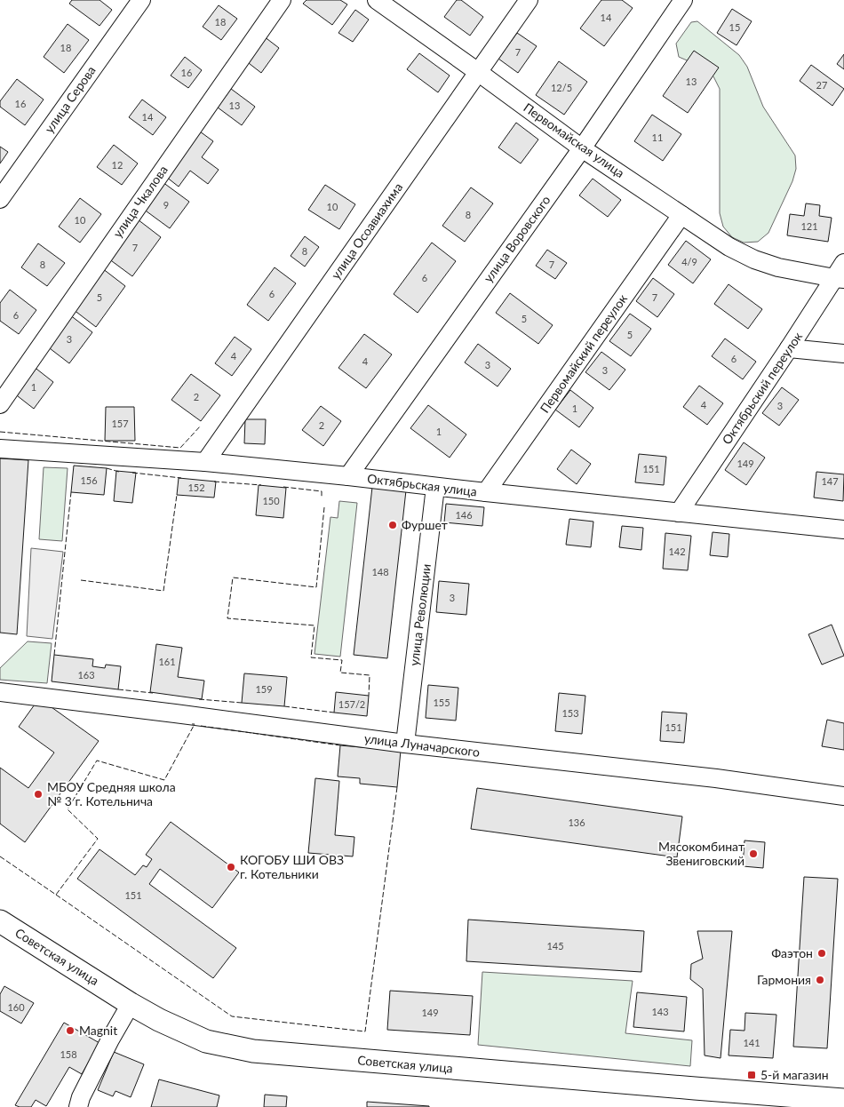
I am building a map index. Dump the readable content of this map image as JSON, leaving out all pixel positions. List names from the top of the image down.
{
  "streets": {
    "main road": ["Советская улица"],
    "street": [
      "улица Серова",
      "Первомайская улица",
      "улица Чкалова",
      "улица Осоавиахима",
      "улица Воровского",
      "Первомайский переулок",
      "Октябрьский переулок",
      "Октябрьская улица",
      "улица Революции",
      "улица Луначарского"
    ]
  },
  "crossings": [
    ["Первомайская улица", "улица Осоавиахима"],
    ["Первомайская улица", "улица Воровского"],
    ["Первомайская улица", "Первомайский переулок"],
    ["Первомайская улица", "Октябрьский переулок"],
    ["улица Осоавиахима", "Октябрьская улица"],
    ["улица Воровского", "Октябрьская улица"],
    ["Первомайский переулок", "Октябрьская улица"],
    ["Октябрьский переулок", "Октябрьская улица"],
    ["Октябрьская улица", "улица Революции"],
    ["улица Революции", "улица Луначарского"]
  ],
  "places": {
    "other": [
      "Фуршет",
      "МБОУ Средняя школа № 3 г. Котельнича",
      "Мясокомбинат Звениговский",
      "КОГОБУ ШИ ОВЗ г. Котельники",
      "Фаэтон",
      "Гармония",
      "Magnit"
    ],
    "transit": ["5-й магазин"]
  },
  "house_numbers": [
    "14",
    "18",
    "15",
    "18",
    "7",
    "16",
    "13",
    "27",
    "12/5",
    "16",
    "13",
    "14",
    "11",
    "12",
    "9",
    "10",
    "8",
    "10",
    "121",
    "7",
    "8",
    "4/9",
    "8",
    "7",
    "6",
    "6",
    "5",
    "7",
    "6",
    "5",
    "5",
    "3",
    "4",
    "6",
    "4",
    "3",
    "3",
    "1",
    "2",
    "4",
    "3",
    "1",
    "157",
    "2",
    "1",
    "149",
    "151",
    "156",
    "147",
    "152",
    "150",
    "146",
    "142",
    "148",
    "3",
    "161",
    "163",
    "159",
    "155",
    "157/2",
    "153",
    "151",
    "136",
    "151",
    "145",
    "160",
    "143",
    "149",
    "141",
    "158"
  ]
}
